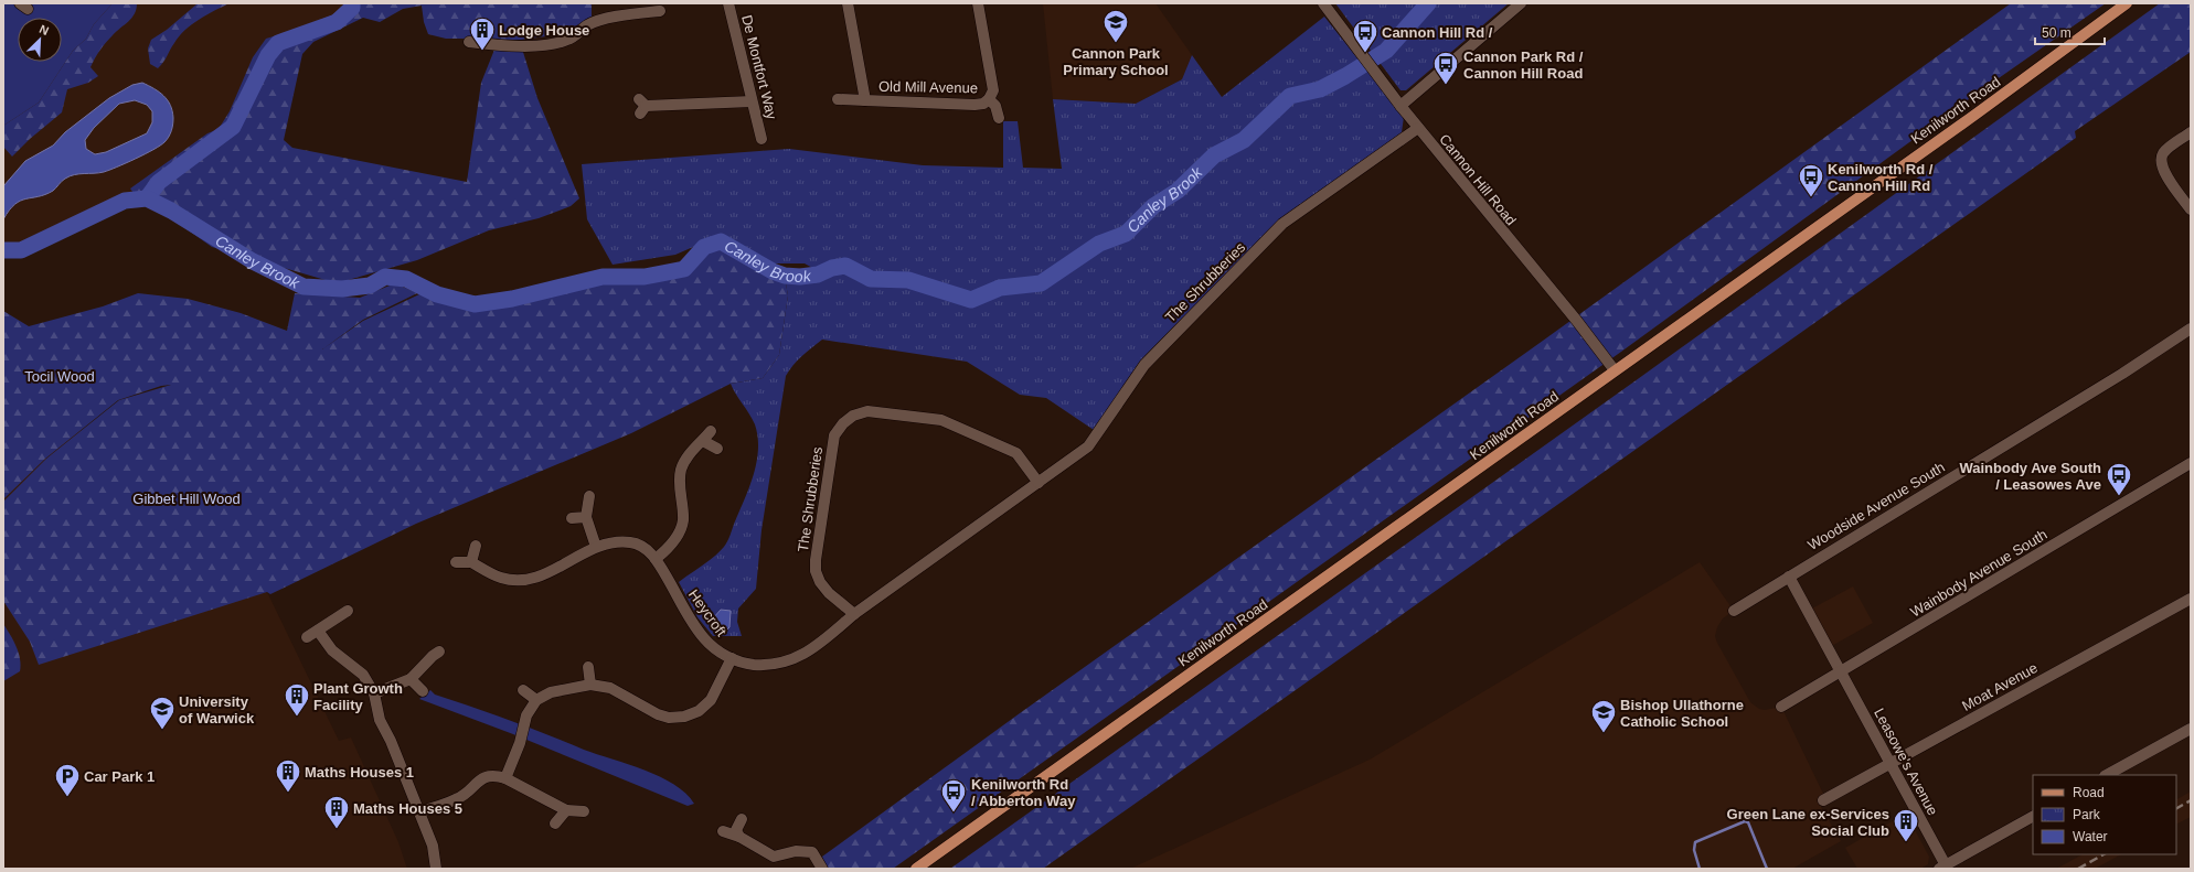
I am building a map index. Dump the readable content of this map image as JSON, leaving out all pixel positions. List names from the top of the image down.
{
  "streets": {
    "main road": ["Kenilworth Road"],
    "street": [
      "De Montfort Way",
      "Old Mill Avenue",
      "Cannon Hill Road",
      "The Shrubberies",
      "Woodside Avenue South",
      "Wainbody Avenue South",
      "Heycroft",
      "Moat Avenue",
      "Leasowe's Avenue"
    ]
  },
  "crossings": [
    ["Kenilworth Road", "Cannon Hill Road"],
    ["Cannon Hill Road", "The Shrubberies"],
    ["The Shrubberies", "Heycroft"],
    ["Woodside Avenue South", "Leasowe's Avenue"],
    ["Wainbody Avenue South", "Leasowe's Avenue"],
    ["Moat Avenue", "Leasowe's Avenue"]
  ],
  "water": ["Canley Brook"],
  "parks": ["Tocil Wood", "Gibbet Hill Wood"],
  "places": {
    "school or university": ["Cannon Park Primary School", "University of Warwick", "Bishop Ullathorne Catholic School"],
    "building": [
      "Lodge House",
      "Plant Growth Facility",
      "Maths Houses 1",
      "Maths Houses 5",
      "Green Lane ex-Services Social Club"
    ],
    "bus stop": [
      "Cannon Hill Rd /",
      "Cannon Park Rd / Cannon Hill Road",
      "Kenilworth Rd / Cannon Hill Rd",
      "Wainbody Ave South / Leasowes Ave",
      "Kenilworth Rd / Abberton Way"
    ],
    "parking": ["Car Park 1"]
  },
  "legend": ["Road", "Park", "Water"],
  "scale_bar": "50 m",
  "north": "top right"
}
